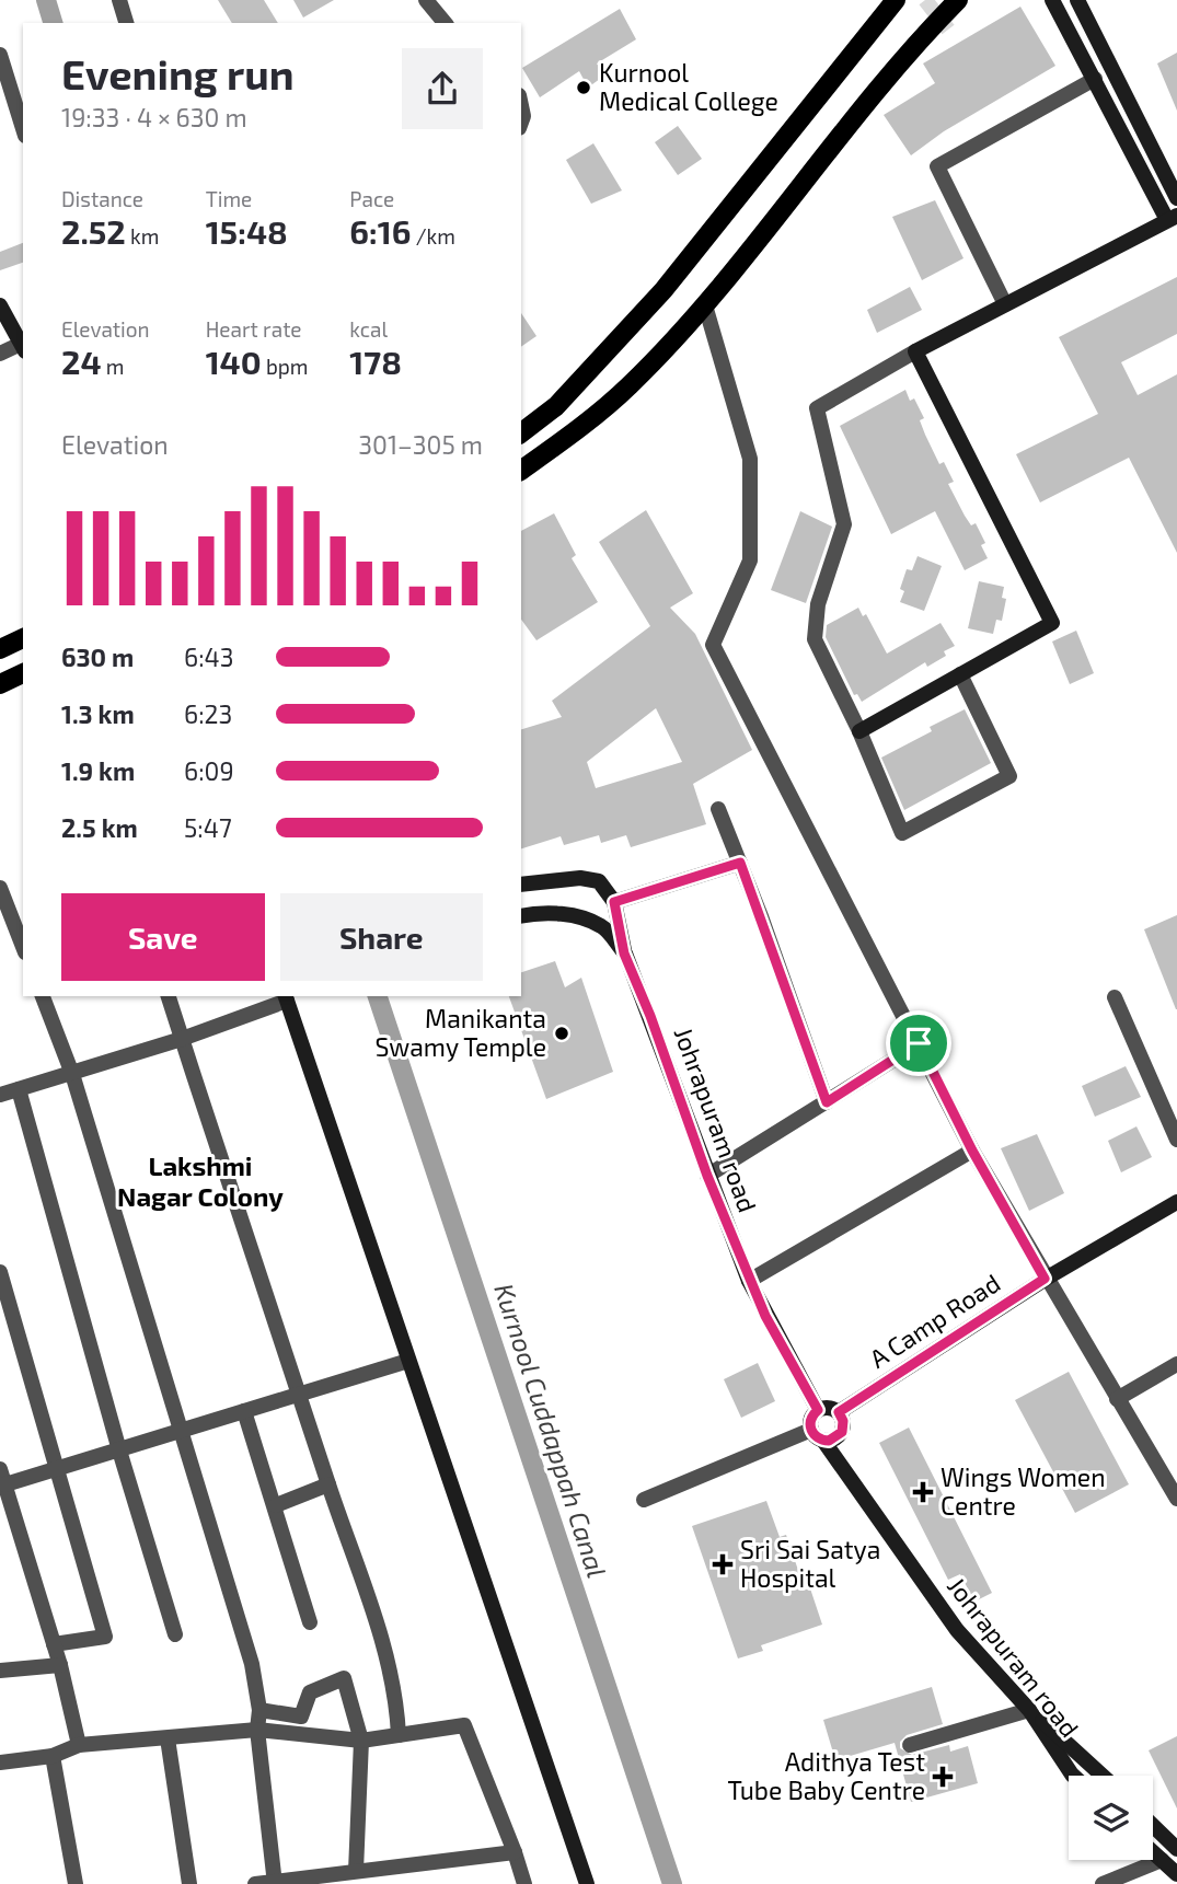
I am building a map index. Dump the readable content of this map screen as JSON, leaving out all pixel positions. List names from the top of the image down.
{
  "streets": {
    "street": ["Johrapuram road", "A Camp Road"]
  },
  "crossings": [
    ["Johrapuram road", "A Camp Road"]
  ],
  "districts": ["Lakshmi Nagar Colony"],
  "water": ["Kurnool Cuddappah Canal"],
  "places": {
    "other": ["Kurnool Medical College", "Manikanta Swamy Temple"],
    "health": ["Wings Women Centre", "Sri Sai Satya Hospital", "Adithya Test Tube Baby Centre"]
  },
  "page": {
    "heading": ["Evening run", "19:33 · 4 × 630 m"],
    "stats": [
      ["Distance", "2.52 km"],
      ["Time", "15:48"],
      ["Pace", "6:16 /km"],
      ["Elevation", "24 m"],
      ["Heart rate", "140 bpm"],
      ["kcal", "178"]
    ],
    "chart": ["Elevation", "301–305 m"],
    "list": [
      {
        "name": "630 m",
        "note": "6:43"
      },
      {
        "name": "1.3 km",
        "note": "6:23"
      },
      {
        "name": "1.9 km",
        "note": "6:09"
      },
      {
        "name": "2.5 km",
        "note": "5:47"
      }
    ],
    "buttons": ["Save", "Share"]
  }
}
